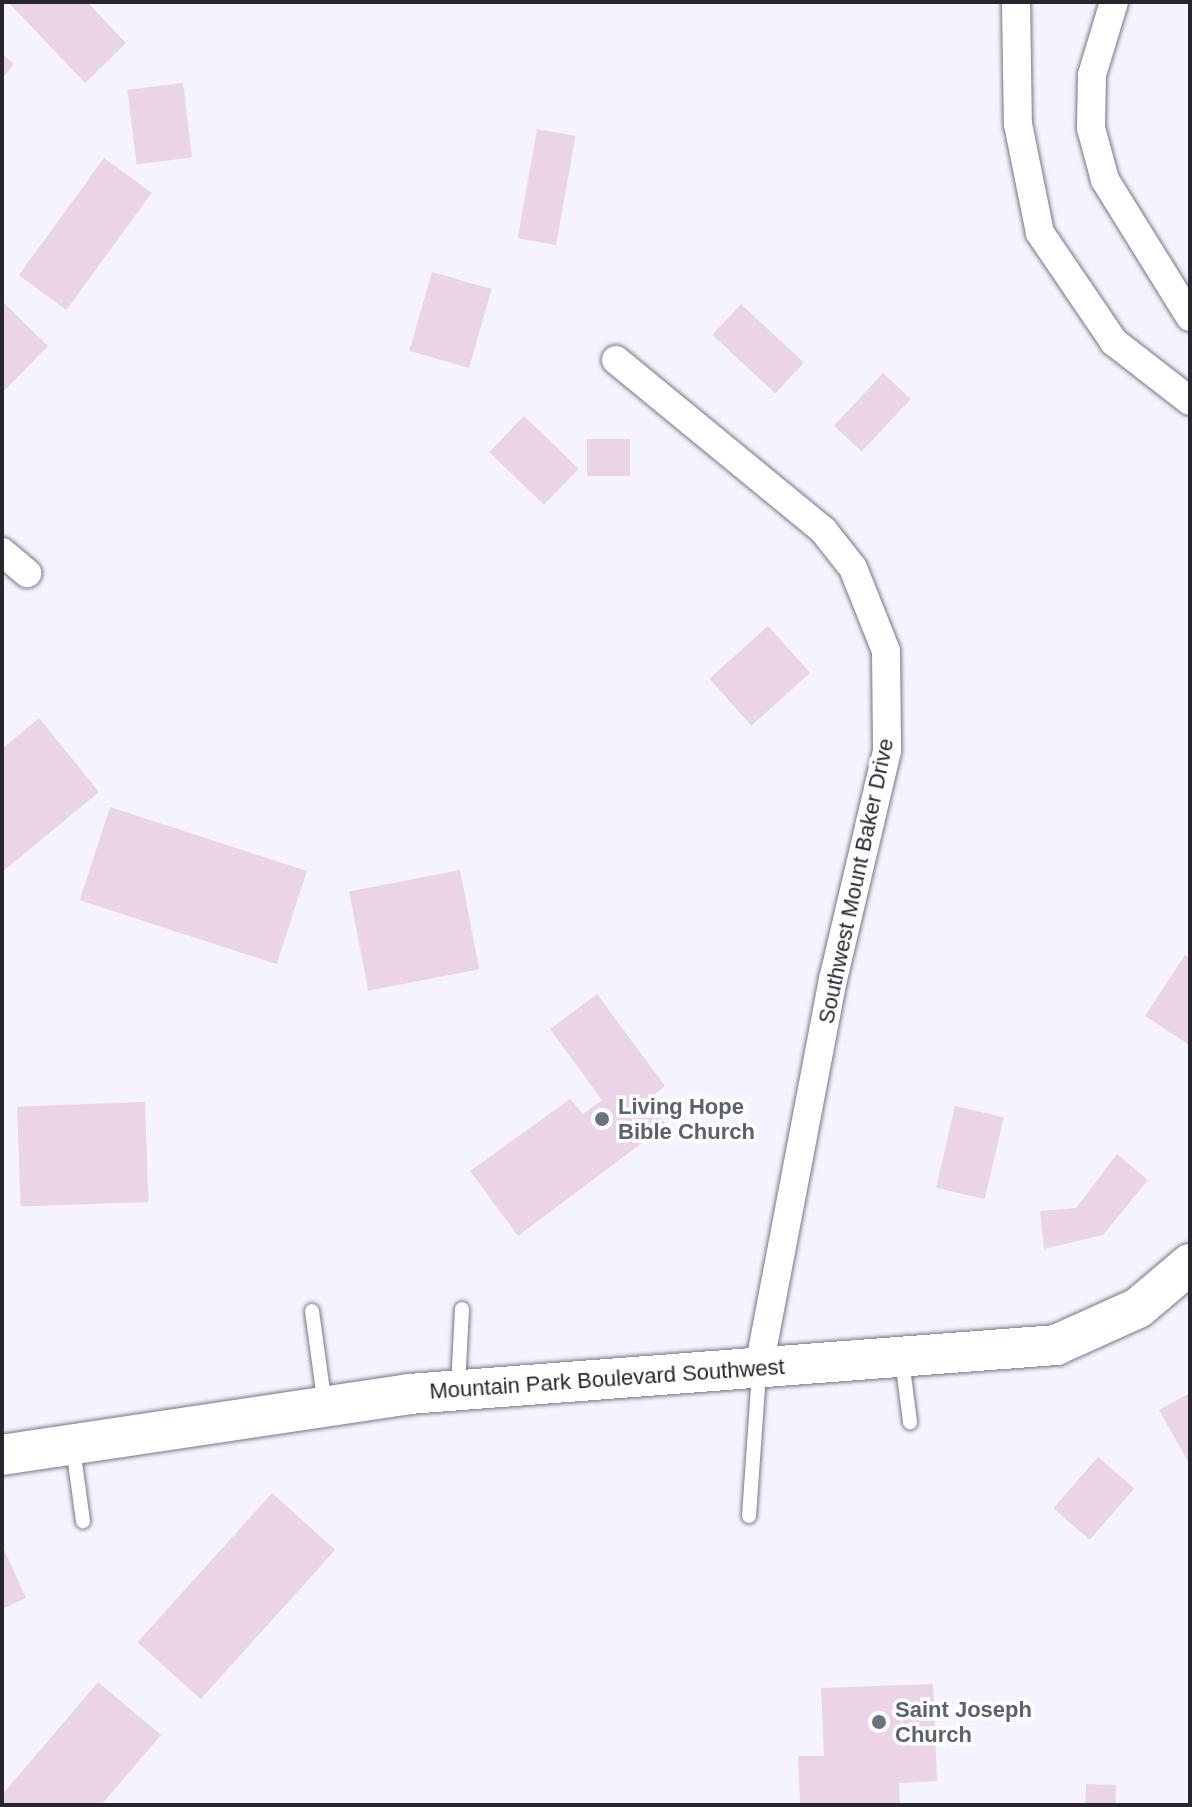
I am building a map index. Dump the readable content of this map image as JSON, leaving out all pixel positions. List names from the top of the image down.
{
  "streets": {
    "street": ["Southwest Mount Baker Drive", "Mountain Park Boulevard Southwest"]
  },
  "crossings": [
    ["Southwest Mount Baker Drive", "Mountain Park Boulevard Southwest"]
  ],
  "places": ["Living Hope Bible Church", "Saint Joseph Church"]
}
